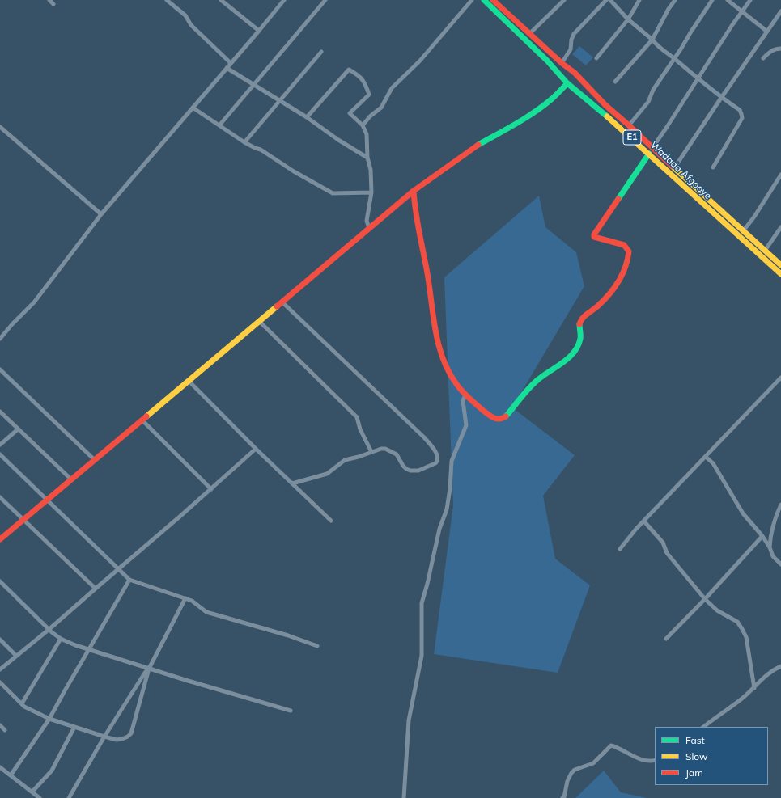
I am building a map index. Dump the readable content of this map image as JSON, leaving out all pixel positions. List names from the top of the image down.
{
  "streets": {
    "main road": ["E1", "Wadada Afgooye"]
  },
  "legend": ["Fast", "Slow", "Jam"]
}
